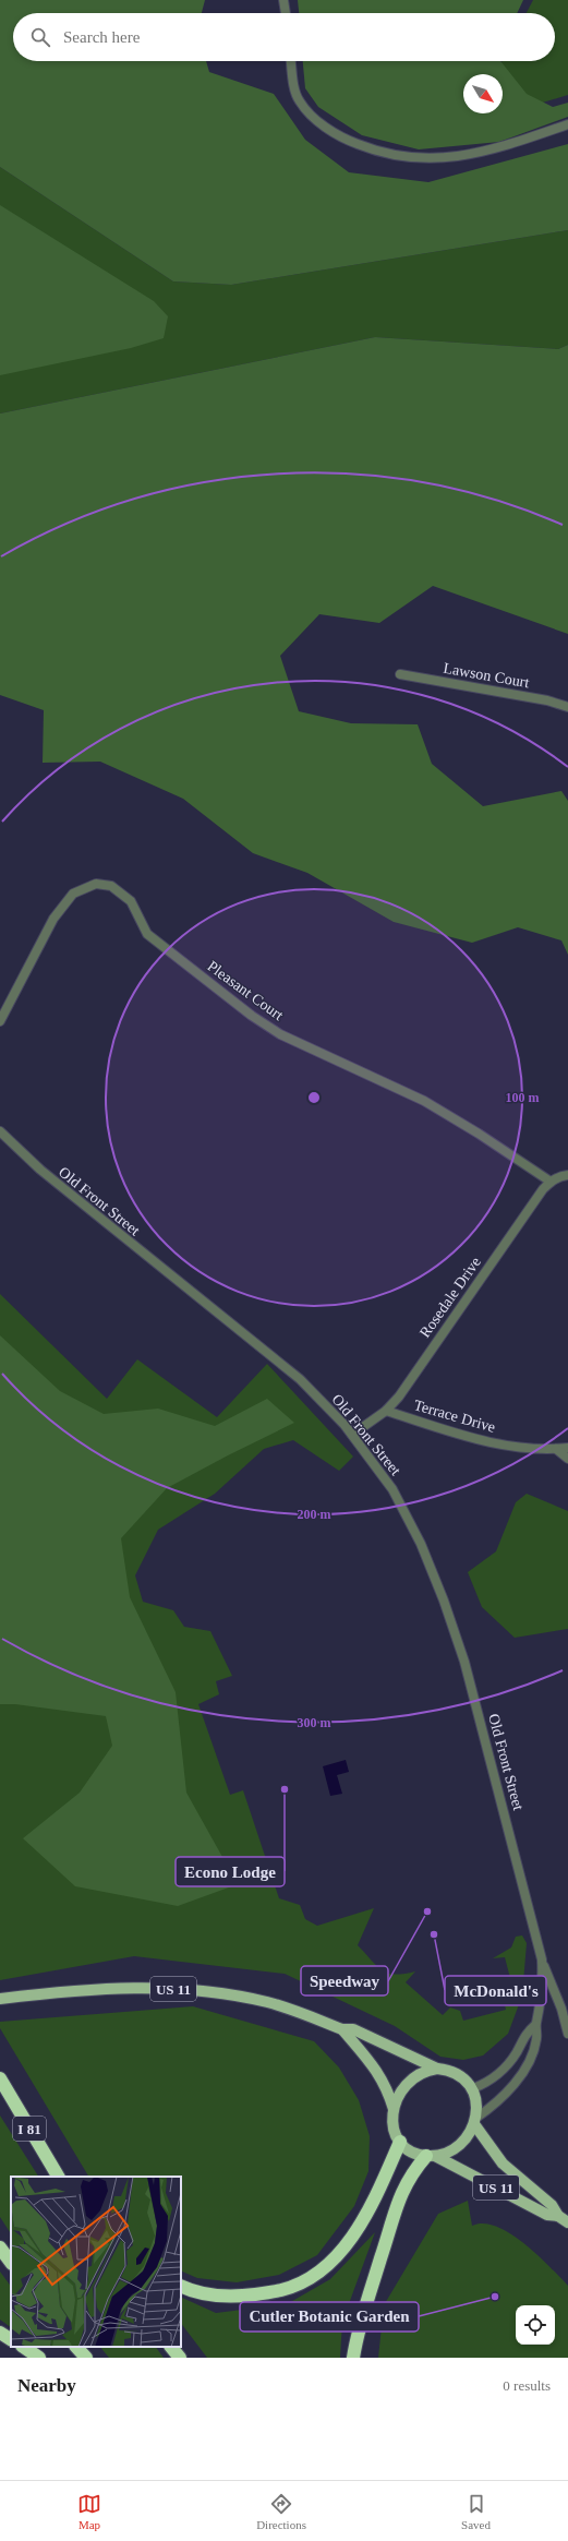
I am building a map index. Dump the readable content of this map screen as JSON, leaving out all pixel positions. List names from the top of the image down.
{
  "streets": {
    "highway": ["I 81"],
    "main road": ["US 11"],
    "street": [
      "Lawson Court",
      "Pleasant Court",
      "Old Front Street",
      "Rosedale Drive",
      "Terrace Drive"
    ]
  },
  "crossings": [
    ["Pleasant Court", "Rosedale Drive"],
    ["Old Front Street", "Rosedale Drive"],
    ["Old Front Street", "US 11"],
    ["Rosedale Drive", "Terrace Drive"]
  ],
  "places": [
    "Econo Lodge",
    "Speedway",
    "McDonald's",
    "Cutler Botanic Garden"
  ],
  "north": "bottom right",
  "page": {
    "search": "Search here",
    "heading": ["Nearby", "0 results"],
    "nav": ["Map", "Directions", "Saved"]
  },
  "rings": ["100 m", "200 m", "300 m"]
}
